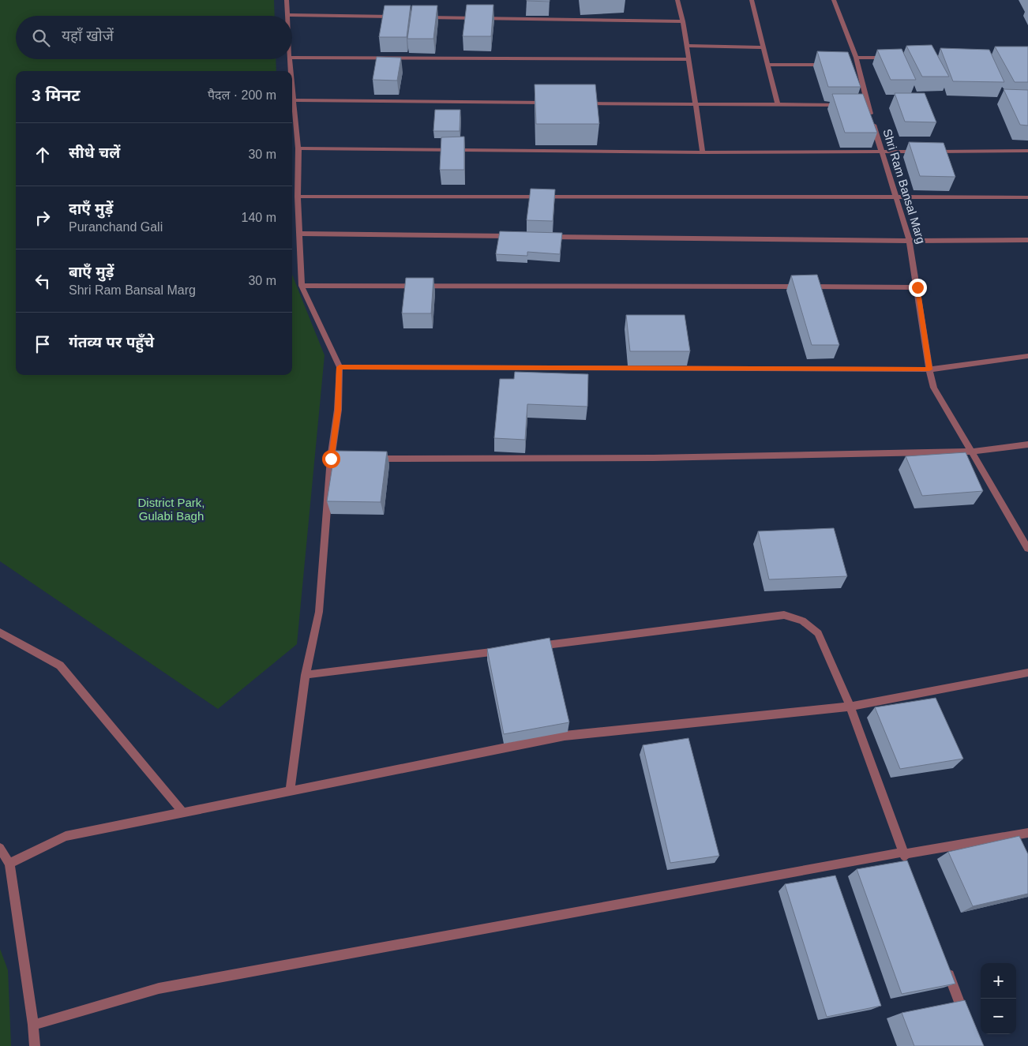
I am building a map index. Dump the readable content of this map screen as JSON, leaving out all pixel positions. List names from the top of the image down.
{
  "streets": {
    "street": ["Shri Ram Bansal Marg"]
  },
  "parks": ["District Park, Gulabi Bagh"],
  "page": {
    "search": "यहाँ खोजें",
    "heading": ["3 मिनट", "पैदल · 200 m"],
    "list": [
      ["सीधे चलें", "30 m"],
      ["दाएँ मुड़ें", "Puranchand Gali", "140 m"],
      ["बाएँ मुड़ें", "Shri Ram Bansal Marg", "30 m"],
      "गंतव्य पर पहुँचे"
    ],
    "map_buttons": ["+", "−"]
  }
}
